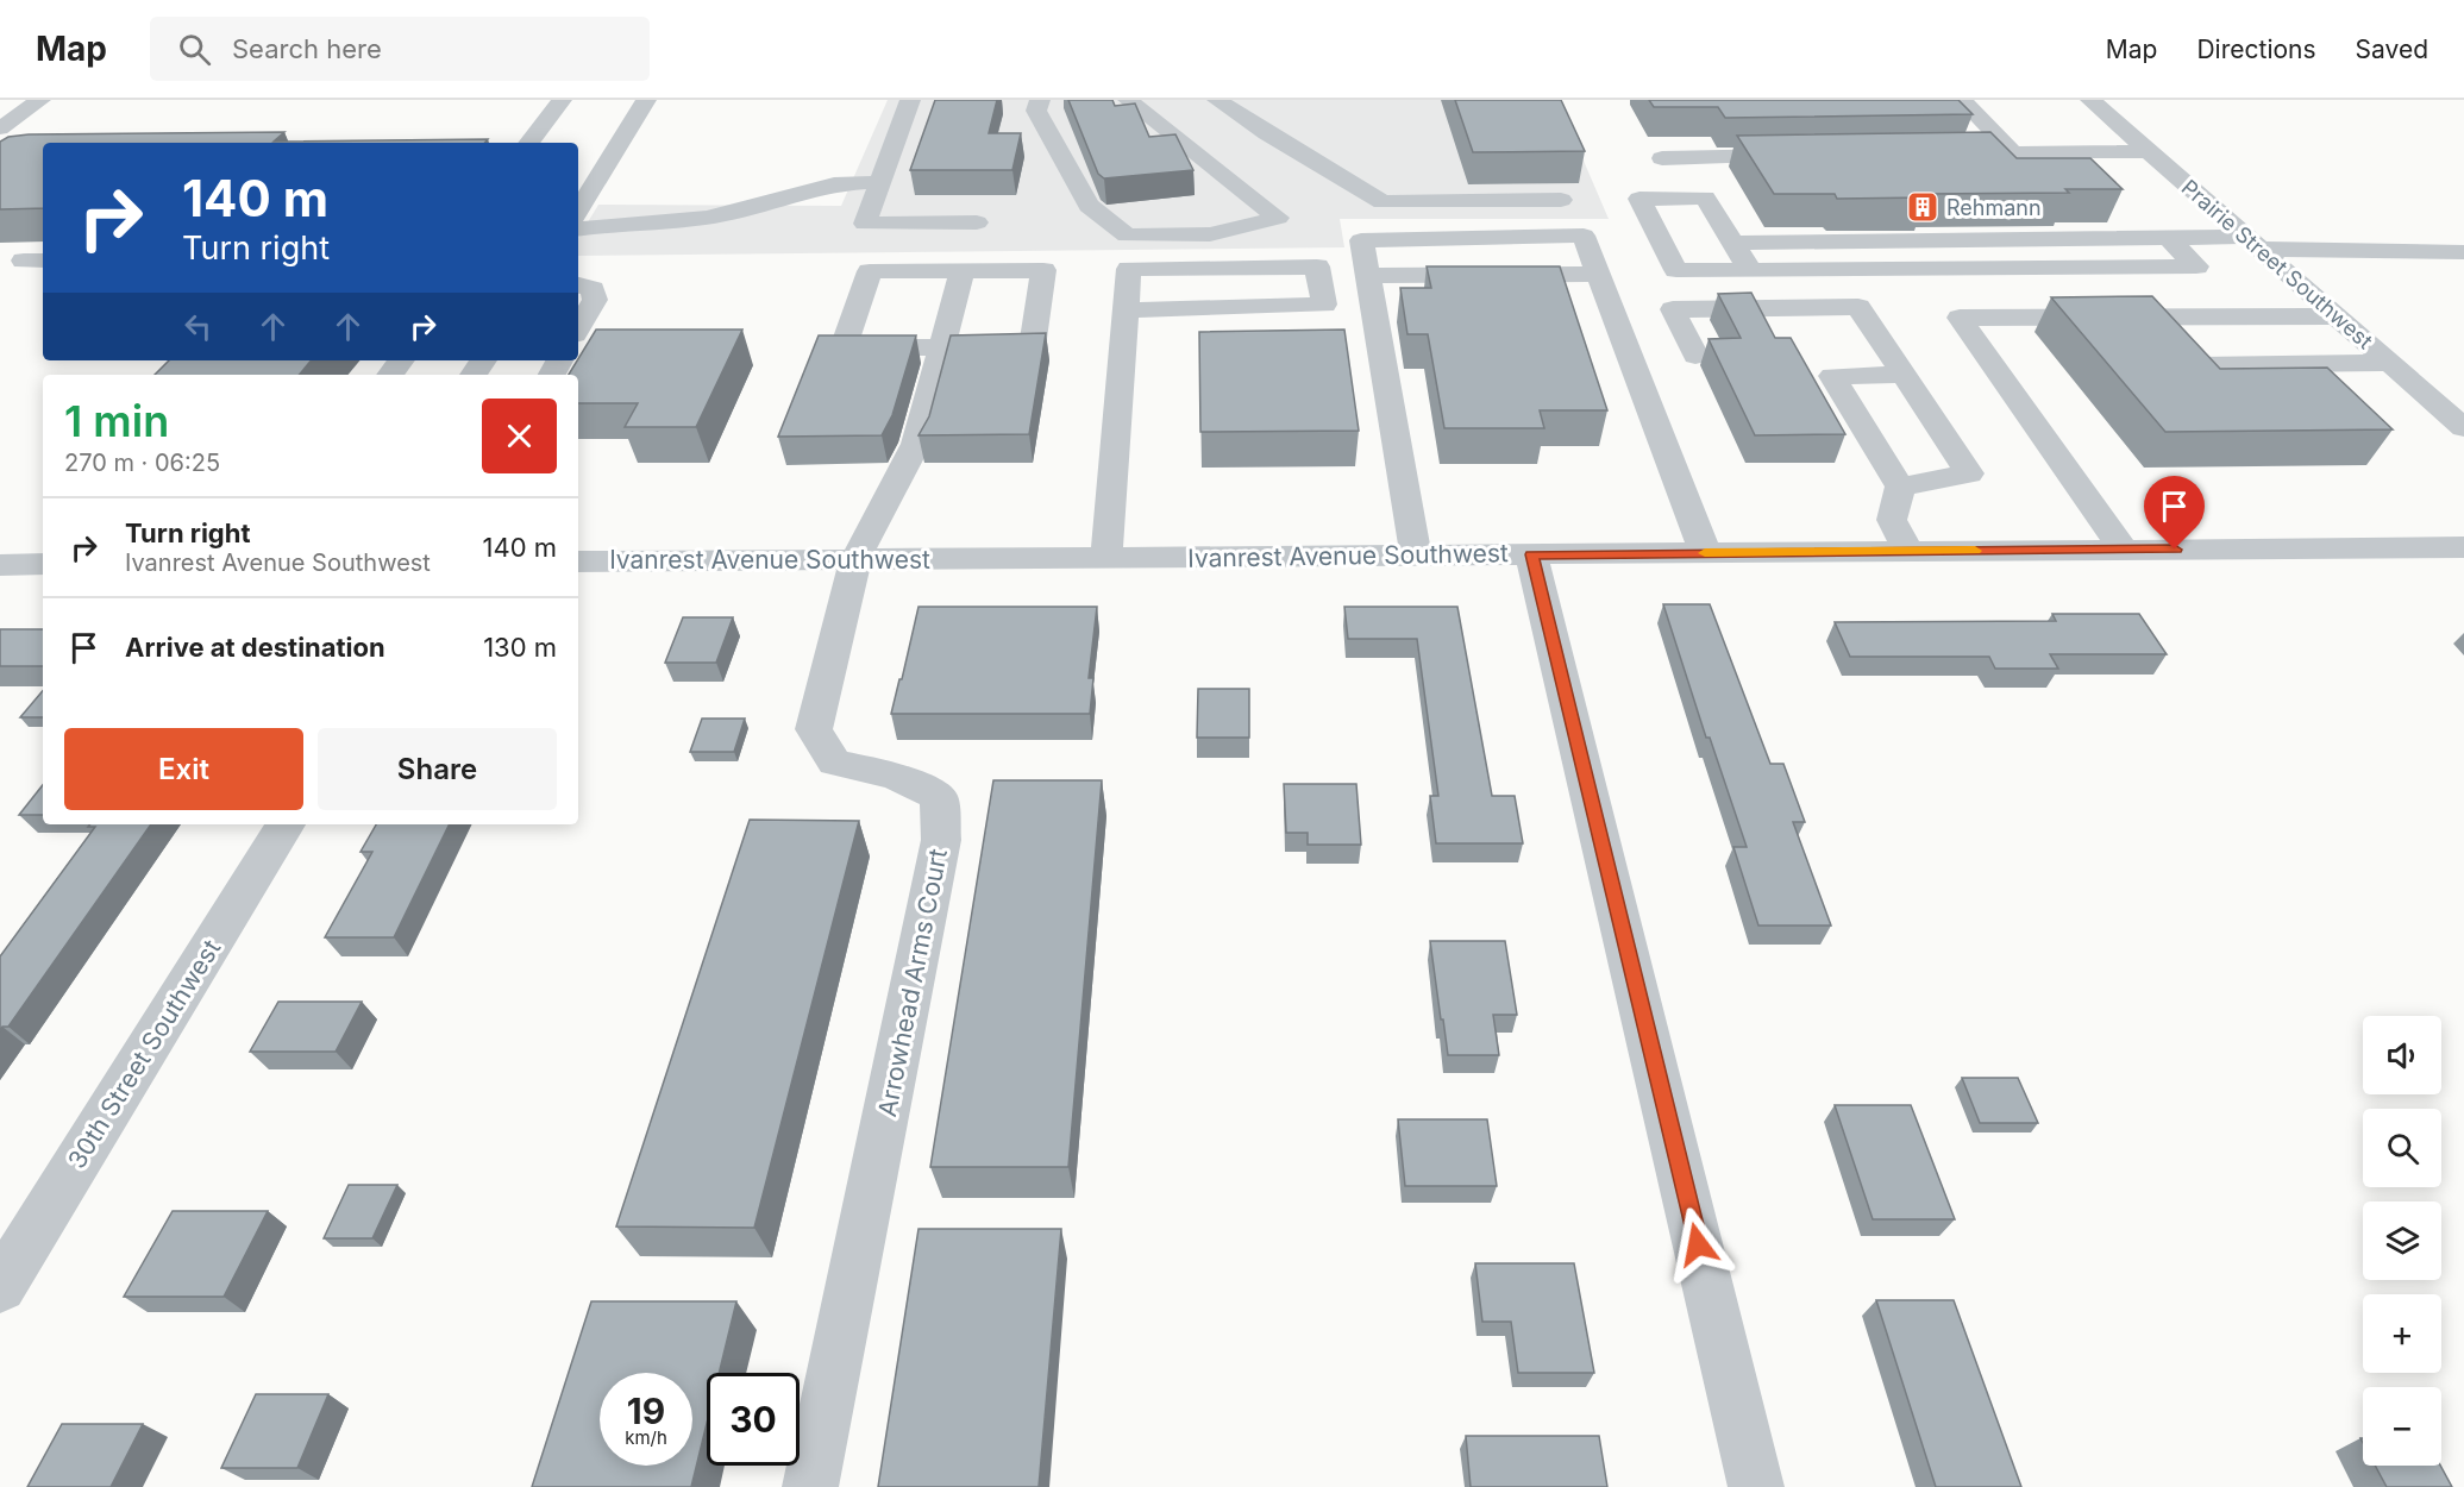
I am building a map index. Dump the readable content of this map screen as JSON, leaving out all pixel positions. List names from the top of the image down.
{
  "streets": {
    "street": [
      "Prairie Street Southwest",
      "Ivanrest Avenue Southwest",
      "Arrowhead Arms Court",
      "30th Street Southwest"
    ]
  },
  "crossings": [
    ["Ivanrest Avenue Southwest", "Arrowhead Arms Court"]
  ],
  "places": {
    "building": ["Rehmann"]
  },
  "page": {
    "header": "Map",
    "search": "Search here",
    "nav": ["Map", "Directions", "Saved"],
    "turn": ["140 m", "Turn right"],
    "heading": ["1 min", "270 m · 06:25"],
    "list": [
      {
        "name": "Turn right",
        "note": "Ivanrest Avenue Southwest",
        "value": "140 m"
      },
      {
        "name": "Arrive at destination",
        "value": "130 m"
      }
    ],
    "buttons": ["Exit", "Share"],
    "map_buttons": ["+", "−"],
    "speed": "19 km/h",
    "limit": "30"
  }
}
